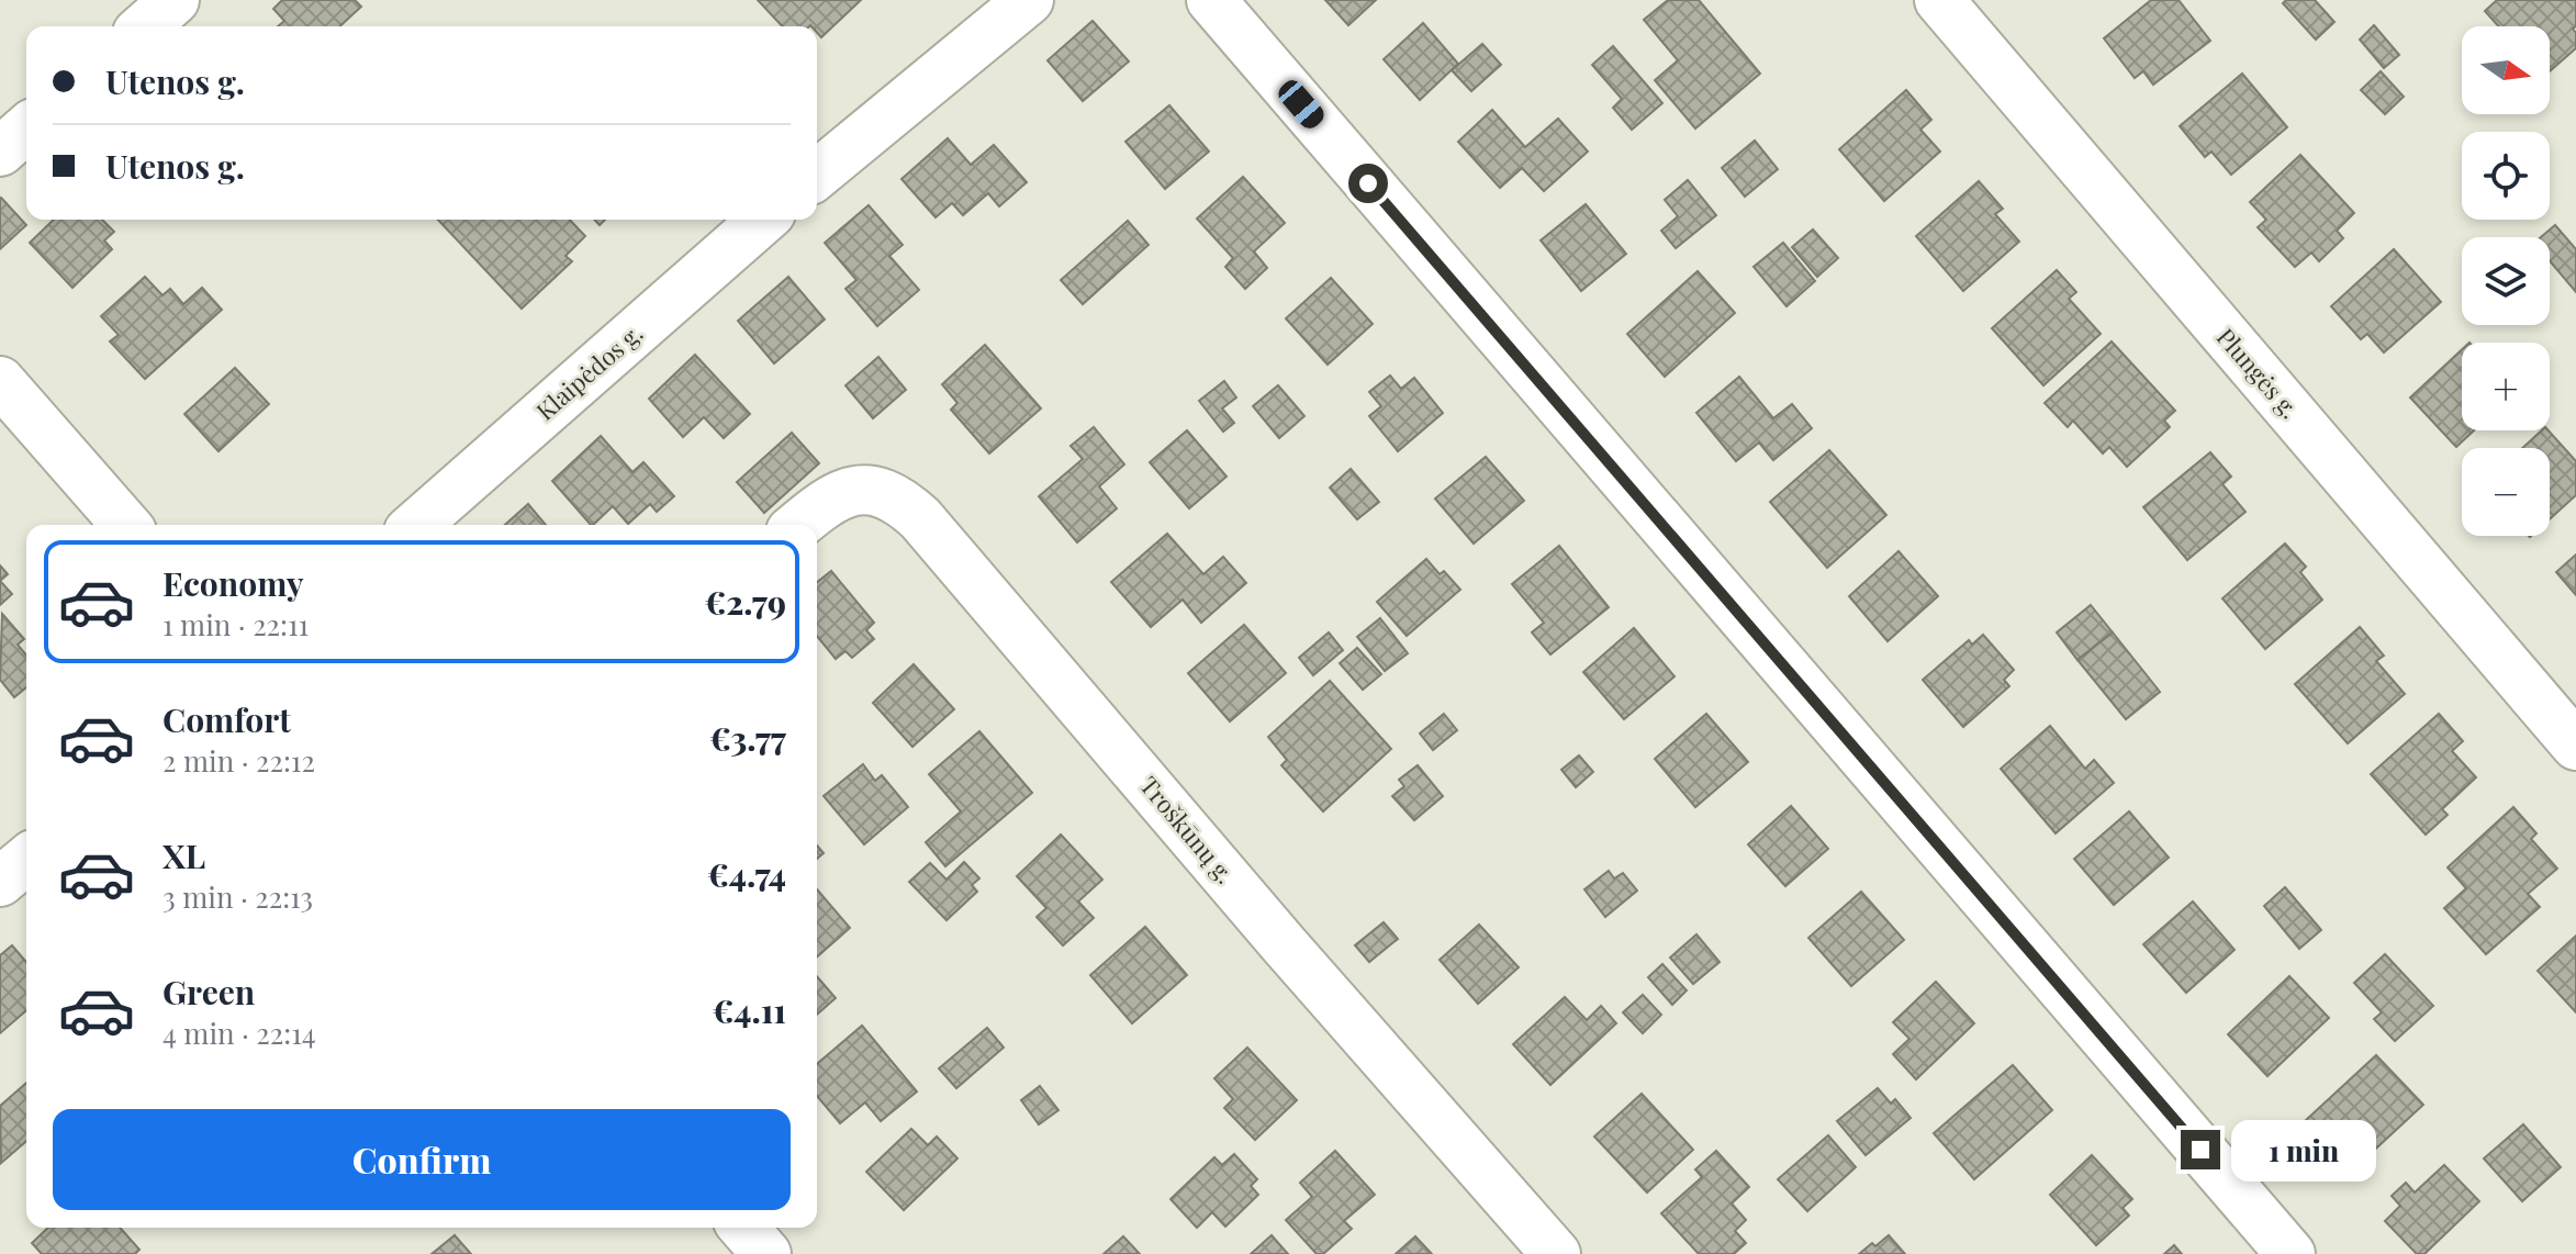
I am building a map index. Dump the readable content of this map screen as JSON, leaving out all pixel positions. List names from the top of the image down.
{
  "streets": {
    "street": ["Klaipėdos g.", "Plungės g.", "Troškūnų g."]
  },
  "north": "right",
  "page": {
    "map_buttons": ["+", "−"],
    "banner": ["Utenos g.", "Utenos g."],
    "list": [
      {
        "name": "Economy",
        "note": "1 min · 22:11",
        "value": "€2.79"
      },
      {
        "name": "Comfort",
        "note": "2 min · 22:12",
        "value": "€3.77"
      },
      {
        "name": "XL",
        "note": "3 min · 22:13",
        "value": "€4.74"
      },
      {
        "name": "Green",
        "note": "4 min · 22:14",
        "value": "€4.11"
      }
    ],
    "buttons": "Confirm",
    "bubble": "1 min"
  }
}
